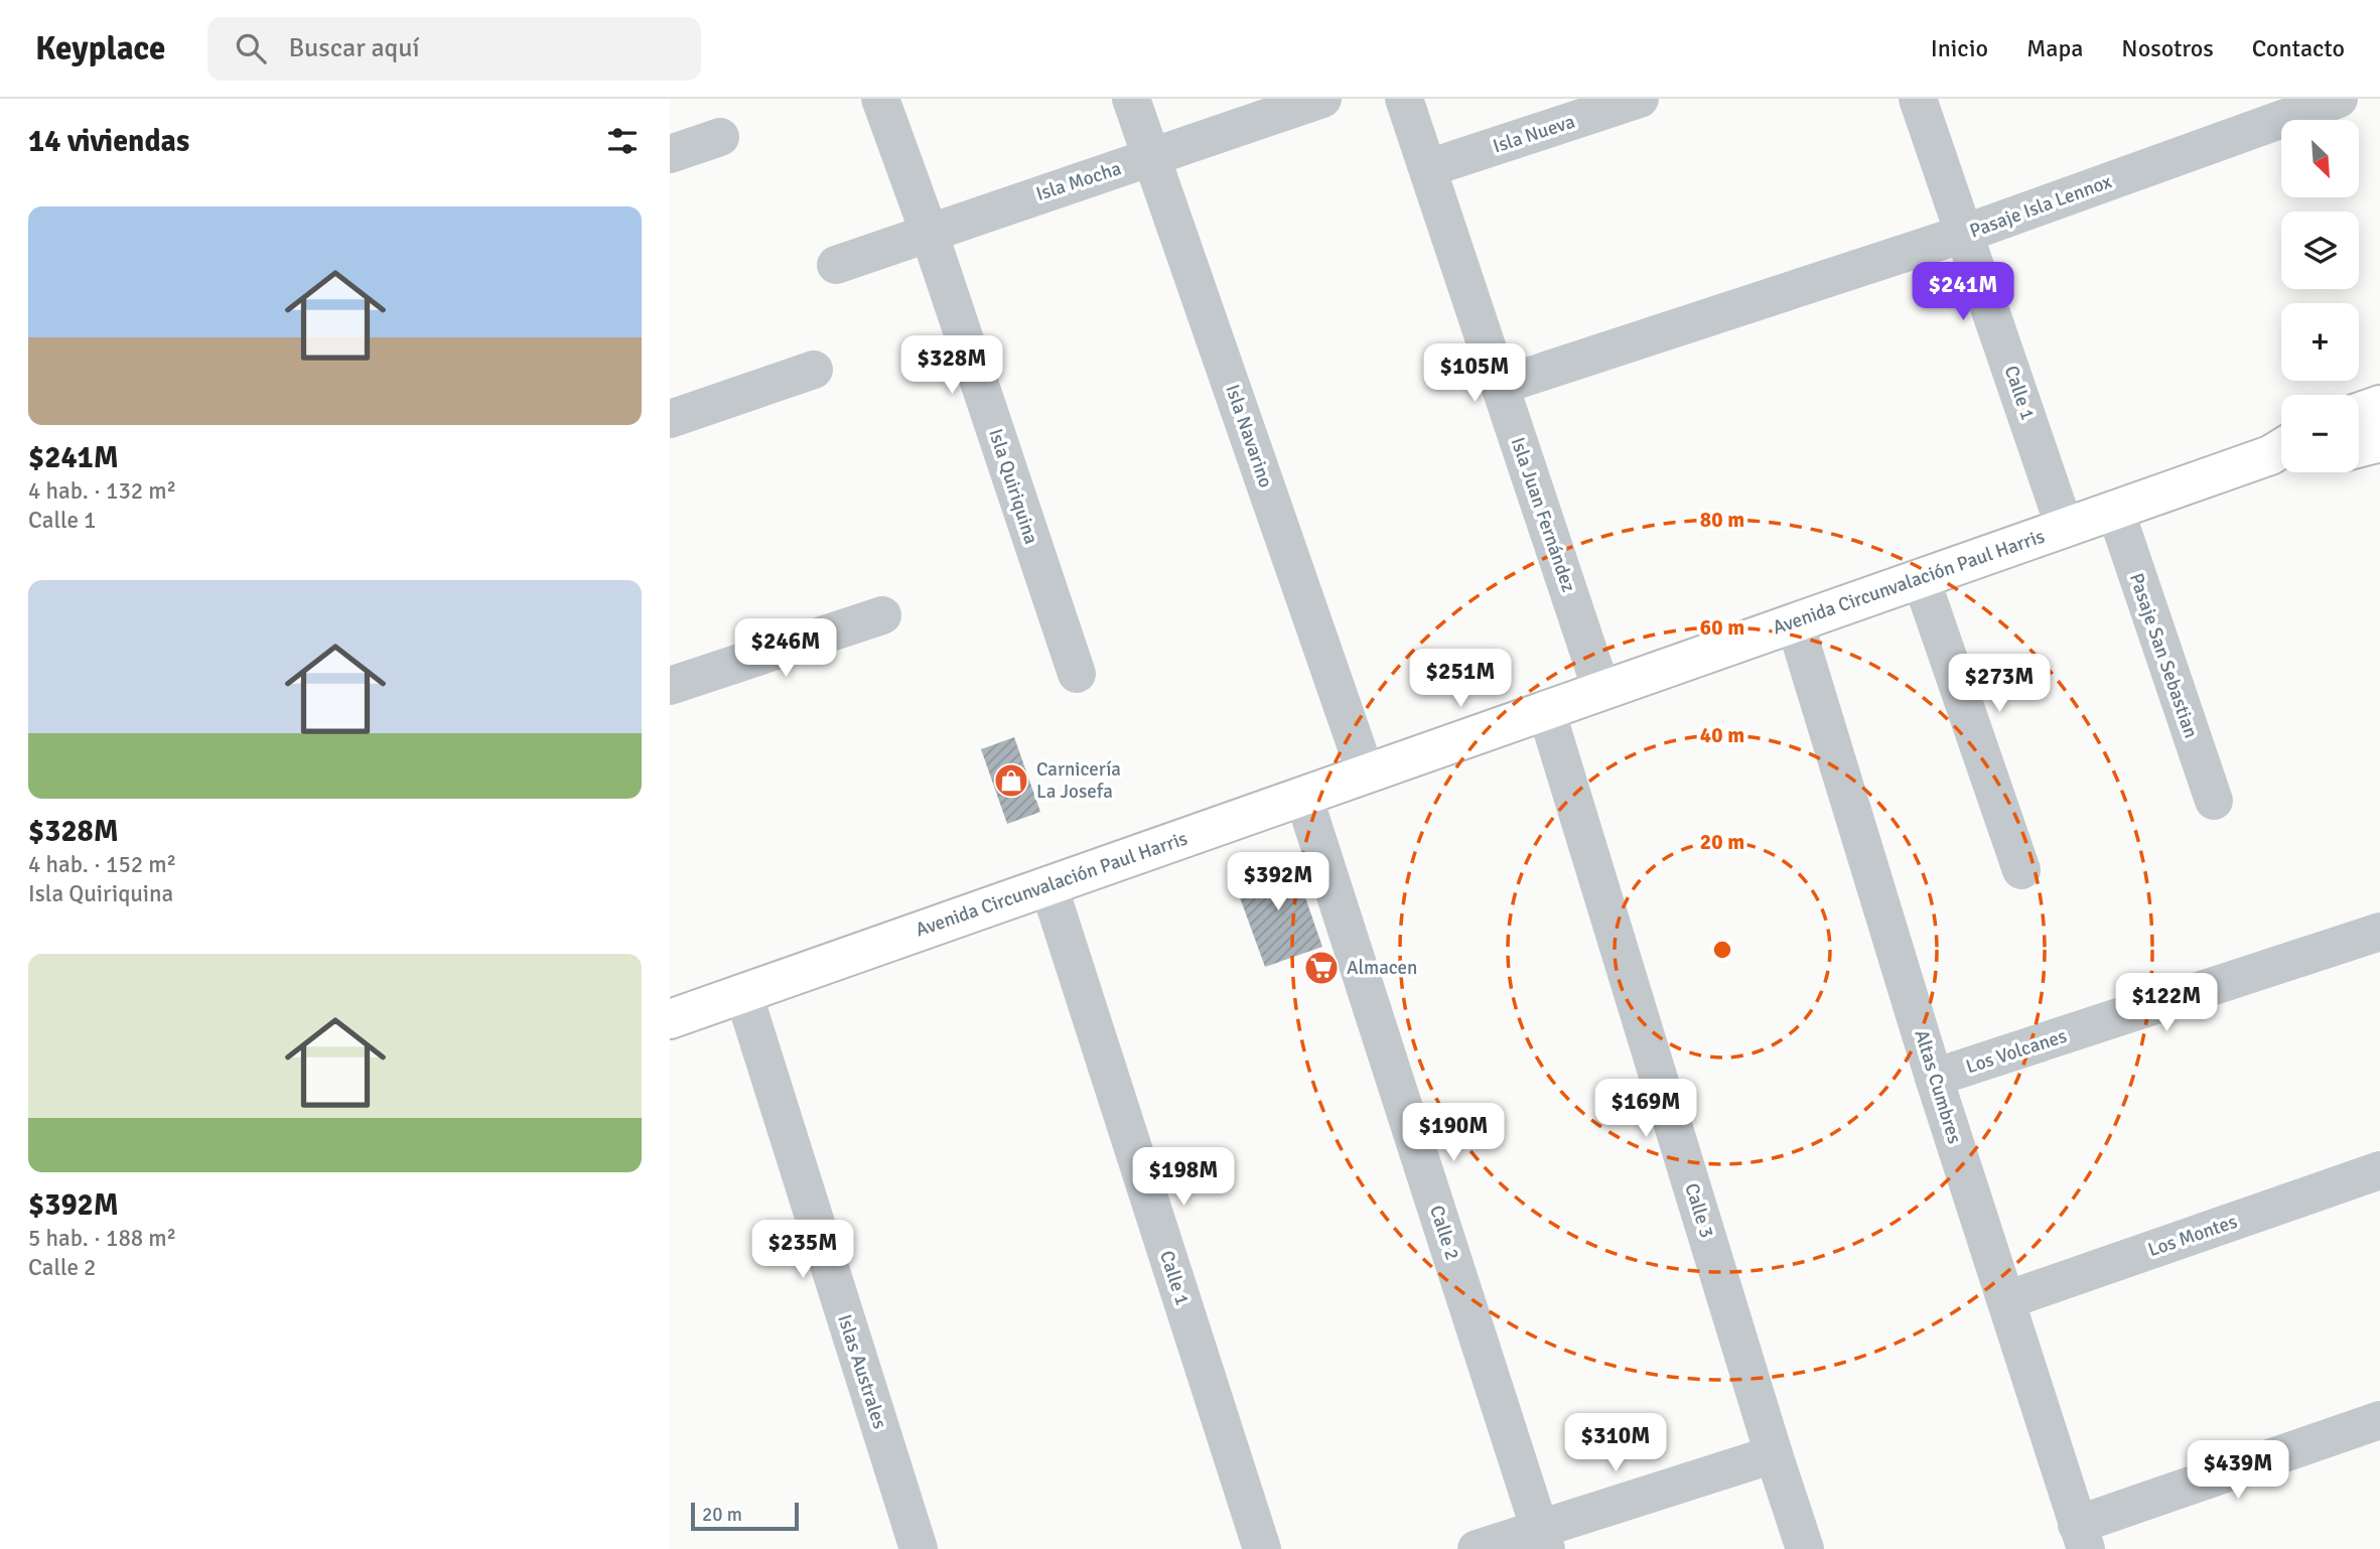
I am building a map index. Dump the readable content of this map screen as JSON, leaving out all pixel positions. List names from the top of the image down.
{
  "streets": {
    "main road": ["Avenida Circunvalación Paul Harris"],
    "street": [
      "Isla Nueva",
      "Isla Mocha",
      "Pasaje Isla Lennox",
      "Calle 1",
      "Isla Navarino",
      "Isla Quiriquina",
      "Isla Juan Fernández",
      "Pasaje San Sebastian",
      "Los Volcanes",
      "Altas Cumbres",
      "Calle 3",
      "Calle 2",
      "Los Montes",
      "Islas Australes"
    ]
  },
  "crossings": [
    ["Isla Nueva", "Isla Juan Fernández"],
    ["Isla Mocha", "Isla Navarino"],
    ["Isla Mocha", "Isla Quiriquina"],
    ["Pasaje Isla Lennox", "Calle 1"],
    ["Pasaje Isla Lennox", "Isla Juan Fernández"],
    ["Calle 1", "Avenida Circunvalación Paul Harris"],
    ["Isla Navarino", "Avenida Circunvalación Paul Harris"],
    ["Isla Juan Fernández", "Avenida Circunvalación Paul Harris"],
    ["Avenida Circunvalación Paul Harris", "Pasaje San Sebastian"],
    ["Avenida Circunvalación Paul Harris", "Altas Cumbres"],
    ["Avenida Circunvalación Paul Harris", "Calle 3"],
    ["Avenida Circunvalación Paul Harris", "Calle 2"],
    ["Avenida Circunvalación Paul Harris", "Islas Australes"],
    ["Los Volcanes", "Altas Cumbres"],
    ["Altas Cumbres", "Los Montes"]
  ],
  "places": {
    "shop": ["Carnicería La Josefa"],
    "supermarket": ["Almacen"]
  },
  "scale_bar": "20 m",
  "north": "bottom right",
  "page": {
    "header": "Keyplace",
    "search": "Buscar aquí",
    "nav": [
      "Inicio",
      "Mapa",
      "Nosotros",
      "Contacto"
    ],
    "heading": "14 viviendas",
    "map_buttons": ["+", "−"],
    "list": [
      {
        "name": "$241M",
        "note": "4 hab. · 132 m² · Calle 1"
      },
      {
        "name": "$328M",
        "note": "4 hab. · 152 m² · Isla Quiriquina"
      },
      {
        "name": "$392M",
        "note": "5 hab. · 188 m² · Calle 2"
      }
    ],
    "price": [
      "$241M",
      "$328M",
      "$105M",
      "$246M",
      "$251M",
      "$273M",
      "$392M",
      "$122M",
      "$169M",
      "$190M",
      "$198M",
      "$235M",
      "$310M",
      "$439M"
    ],
    "scale": "20 m"
  },
  "rings": [
    "80 m",
    "60 m",
    "40 m",
    "20 m"
  ]
}
